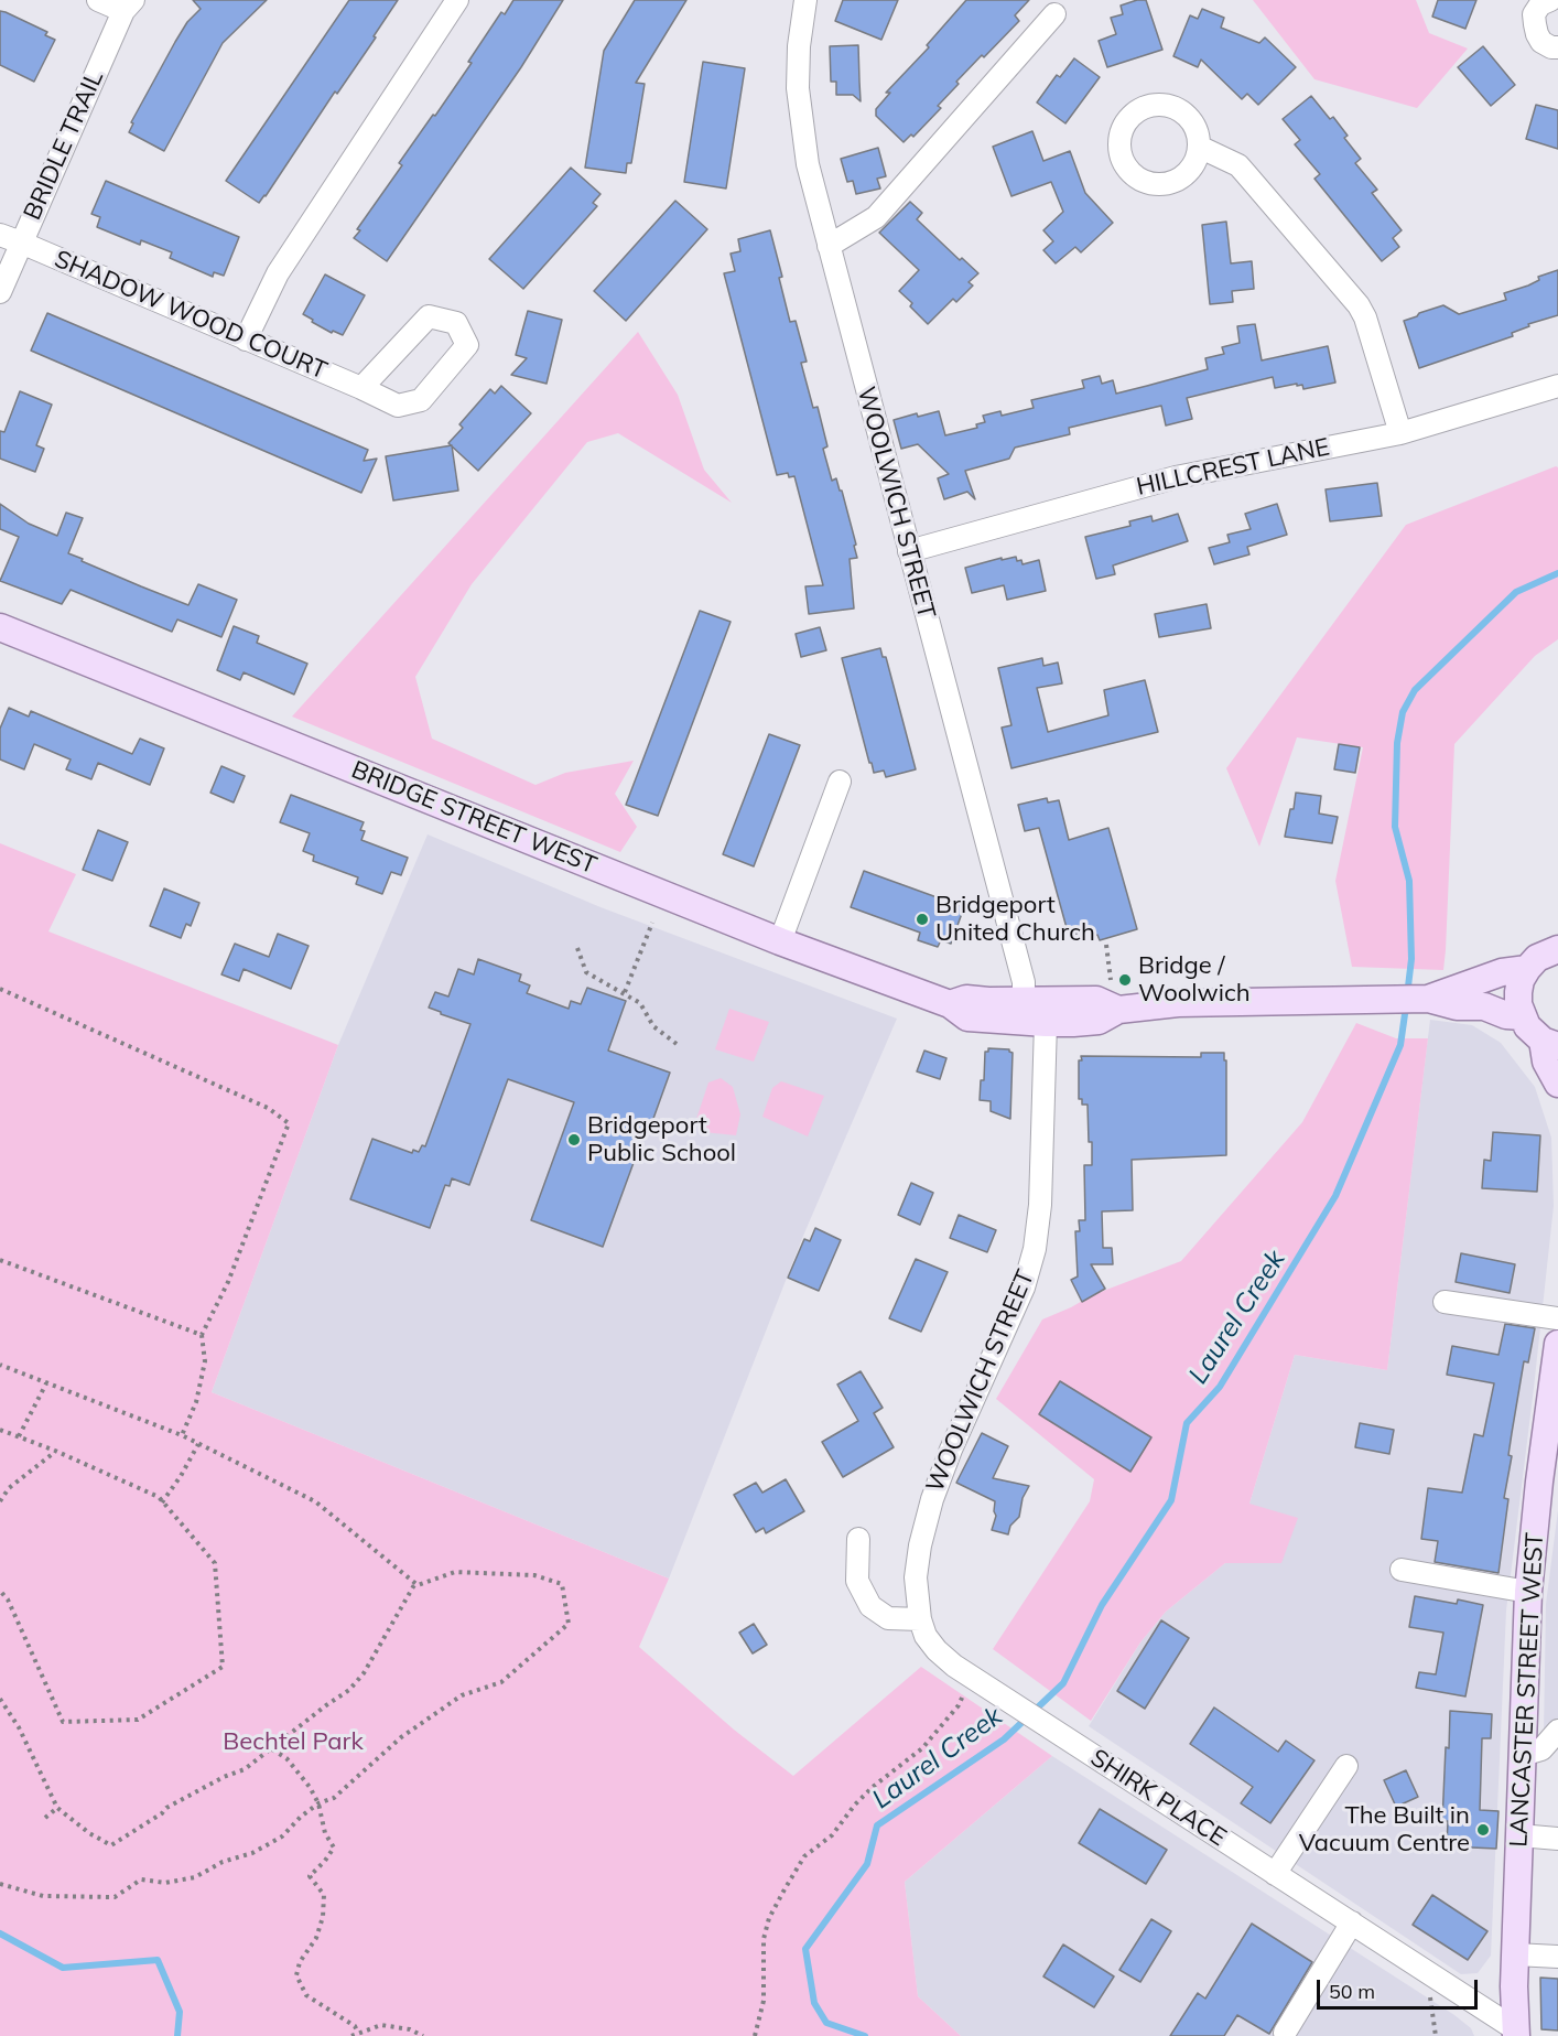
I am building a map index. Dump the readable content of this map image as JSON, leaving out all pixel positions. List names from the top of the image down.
{
  "streets": {
    "main road": ["BRIDGE STREET WEST", "LANCASTER STREET WEST"],
    "street": [
      "BRIDLE TRAIL",
      "SHADOW WOOD COURT",
      "HILLCREST LANE",
      "WOOLWICH STREET",
      "SHIRK PLACE"
    ]
  },
  "crossings": [
    ["BRIDLE TRAIL", "SHADOW WOOD COURT"],
    ["HILLCREST LANE", "WOOLWICH STREET"],
    ["WOOLWICH STREET", "BRIDGE STREET WEST"],
    ["WOOLWICH STREET", "SHIRK PLACE"],
    ["LANCASTER STREET WEST", "SHIRK PLACE"]
  ],
  "water": ["Laurel Creek"],
  "parks": ["Bechtel Park"],
  "places": [
    "Bridgeport United Church",
    "Bridge / Woolwich",
    "Bridgeport Public School",
    "The Built in Vacuum Centre"
  ],
  "scale_bar": "50 m"
}
